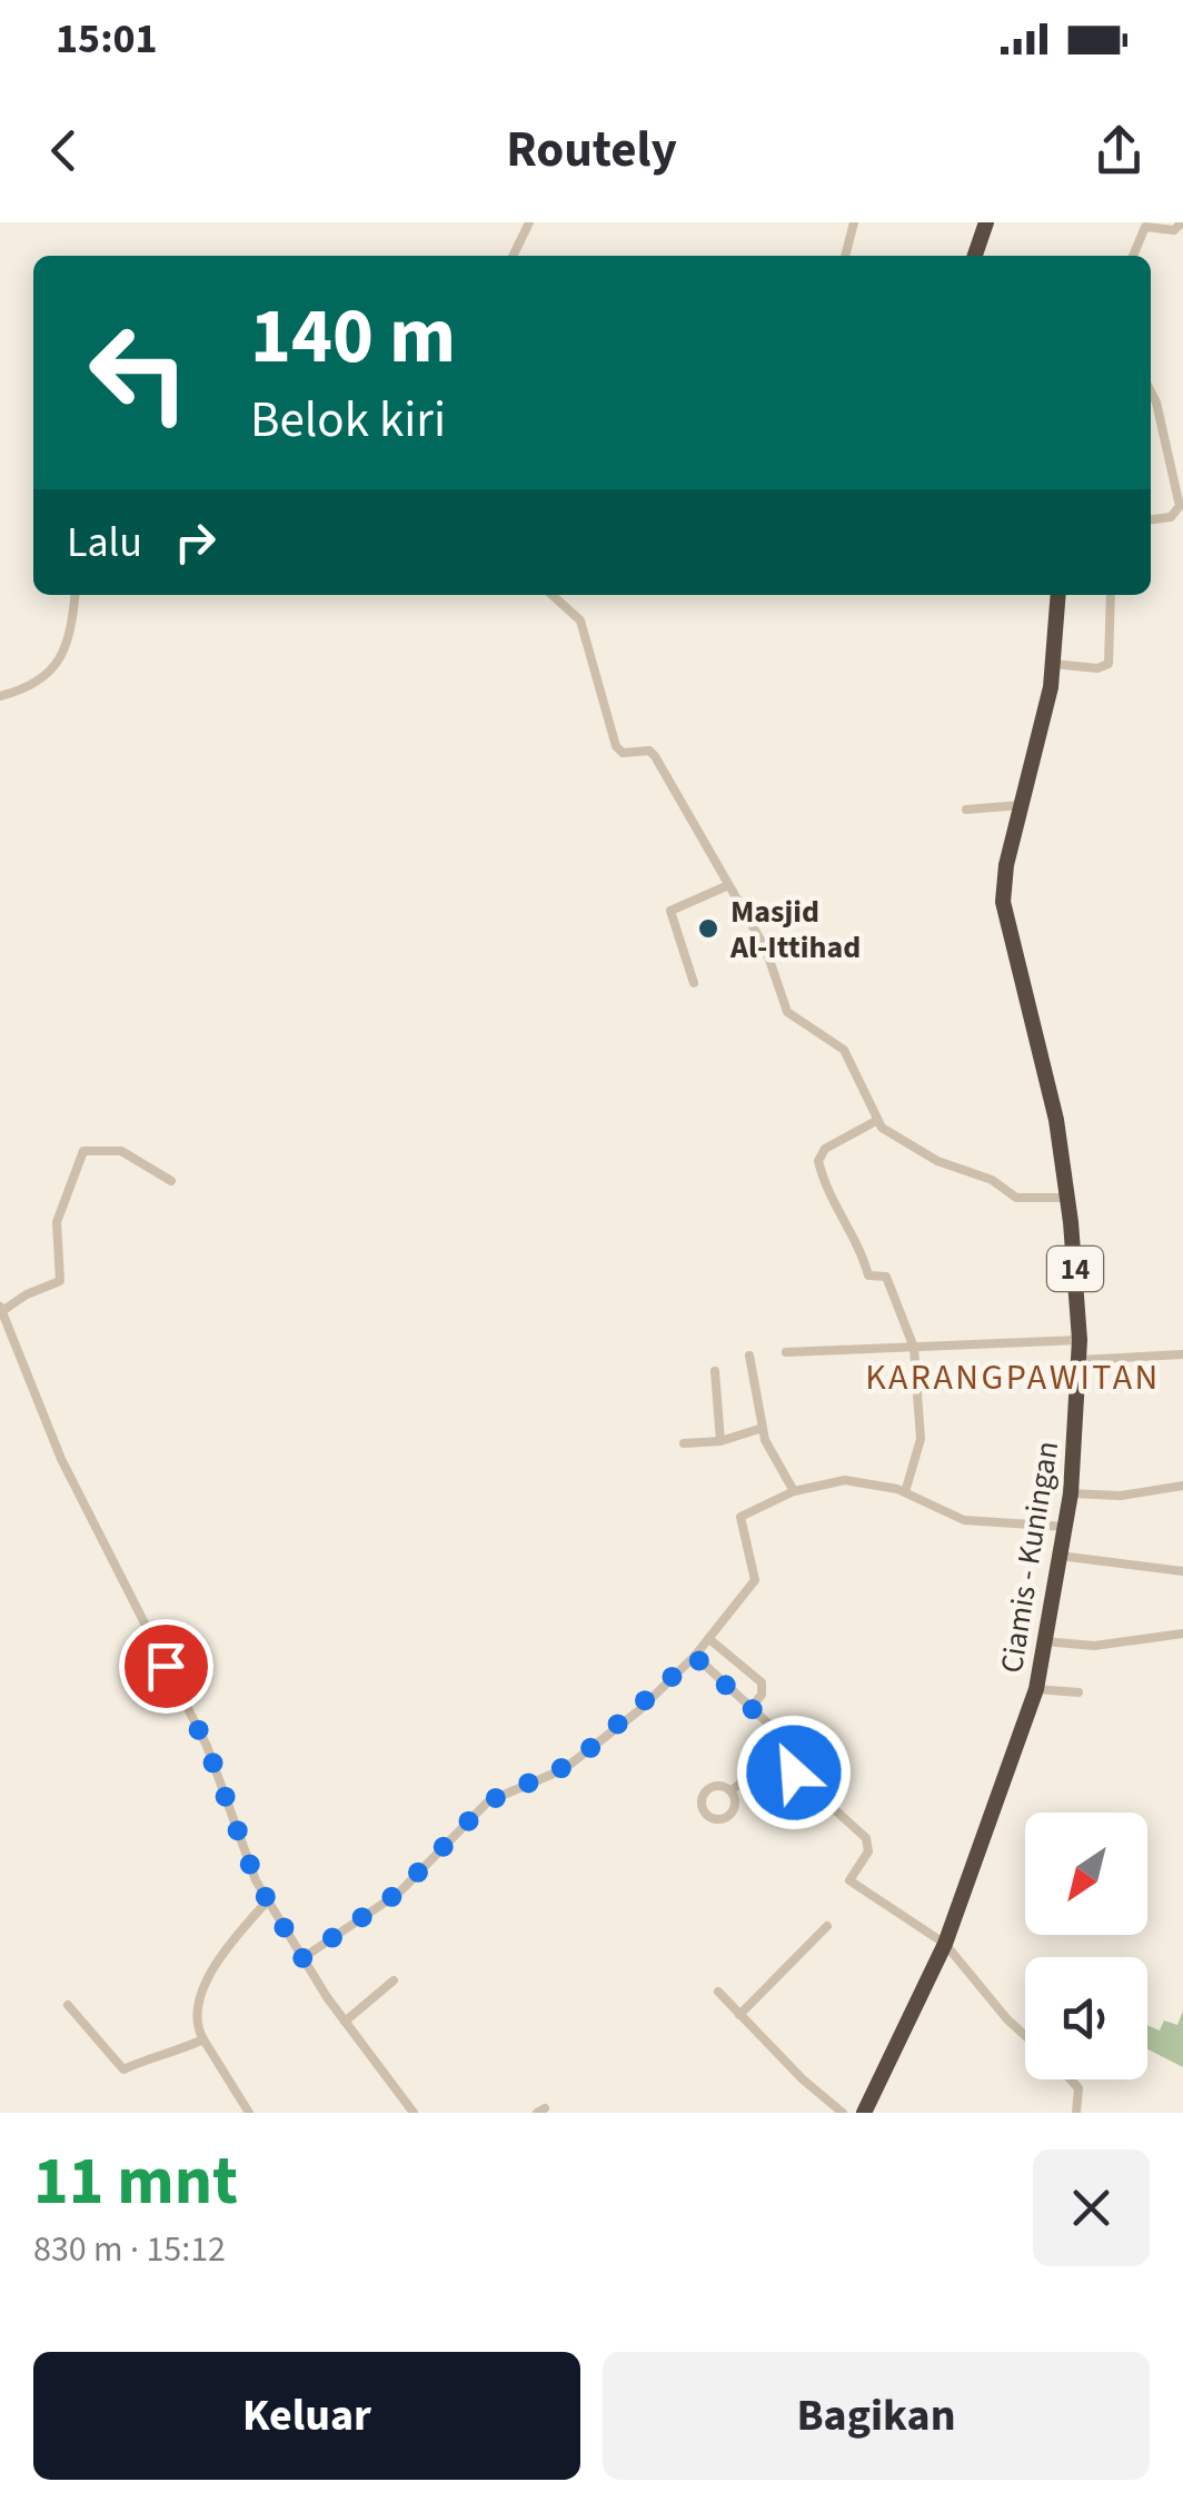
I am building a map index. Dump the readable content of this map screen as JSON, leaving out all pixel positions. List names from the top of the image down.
{
  "streets": {
    "highway": ["14", "Ciamis - Kuningan"]
  },
  "districts": ["KARANGPAWITAN"],
  "places": ["Masjid Al-Ittihad"],
  "north": "bottom left",
  "page": {
    "status": "15:01",
    "header": "Routely",
    "turn": ["140 m", "Belok kiri"],
    "then": "Lalu",
    "heading": ["11 mnt", "830 m · 15:12"],
    "buttons": ["Keluar", "Bagikan"]
  }
}
